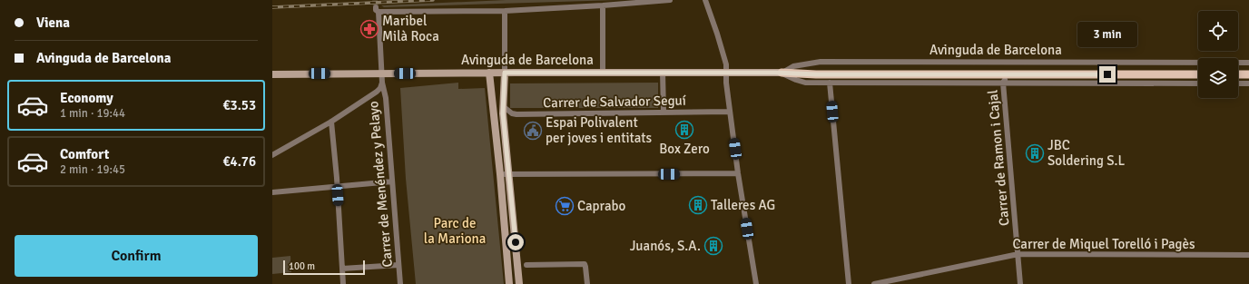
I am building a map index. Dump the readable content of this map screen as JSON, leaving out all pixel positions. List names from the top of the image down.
{
  "streets": {
    "main road": ["Avinguda de Barcelona"],
    "street": [
      "Carrer de Salvador Seguí",
      "Carrer de Ramon i Cajal",
      "Carrer de Menéndez y Pelayo",
      "Carrer de Miquel Torelló i Pagès"
    ]
  },
  "crossings": [
    ["Avinguda de Barcelona", "Carrer de Ramon i Cajal"],
    ["Avinguda de Barcelona", "Carrer de Menéndez y Pelayo"],
    ["Carrer de Ramon i Cajal", "Carrer de Miquel Torelló i Pagès"]
  ],
  "parks": ["Parc de la Mariona"],
  "places": {
    "pharmacy": ["Maribel Milà Roca"],
    "building": [
      "Box Zero",
      "JBC Soldering S.L",
      "Talleres AG",
      "Juanós, S.A."
    ],
    "public building": ["Espai Polivalent per joves i entitats"],
    "supermarket": ["Caprabo"]
  },
  "scale_bar": "100 m",
  "page": {
    "banner": ["Viena", "Avinguda de Barcelona"],
    "bubble": "3 min",
    "list": [
      {
        "name": "Economy",
        "note": "1 min · 19:44",
        "value": "€3.53"
      },
      {
        "name": "Comfort",
        "note": "2 min · 19:45",
        "value": "€4.76"
      }
    ],
    "buttons": "Confirm",
    "scale": "100 m"
  }
}
